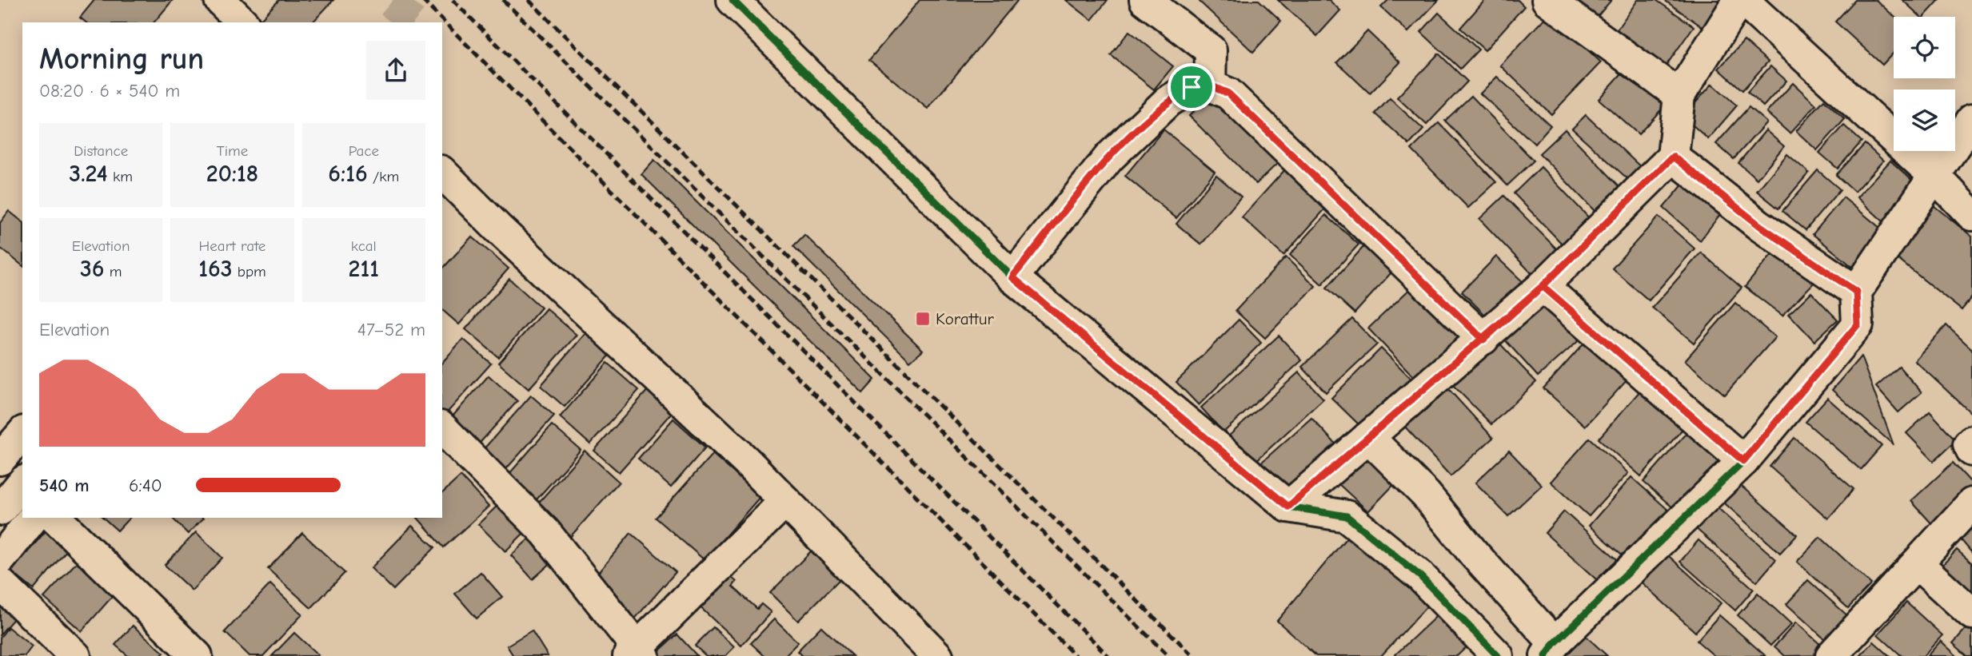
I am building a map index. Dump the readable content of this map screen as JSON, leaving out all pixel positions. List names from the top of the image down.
{
  "places": {
    "transit": ["Korattur"]
  },
  "page": {
    "heading": ["Morning run", "08:20 · 6 × 540 m"],
    "stats": [
      ["Distance", "3.24 km"],
      ["Time", "20:18"],
      ["Pace", "6:16 /km"],
      ["Elevation", "36 m"],
      ["Heart rate", "163 bpm"],
      ["kcal", "211"]
    ],
    "chart": ["Elevation", "47–52 m"],
    "list": [
      {
        "name": "540 m",
        "note": "6:40"
      }
    ]
  }
}
